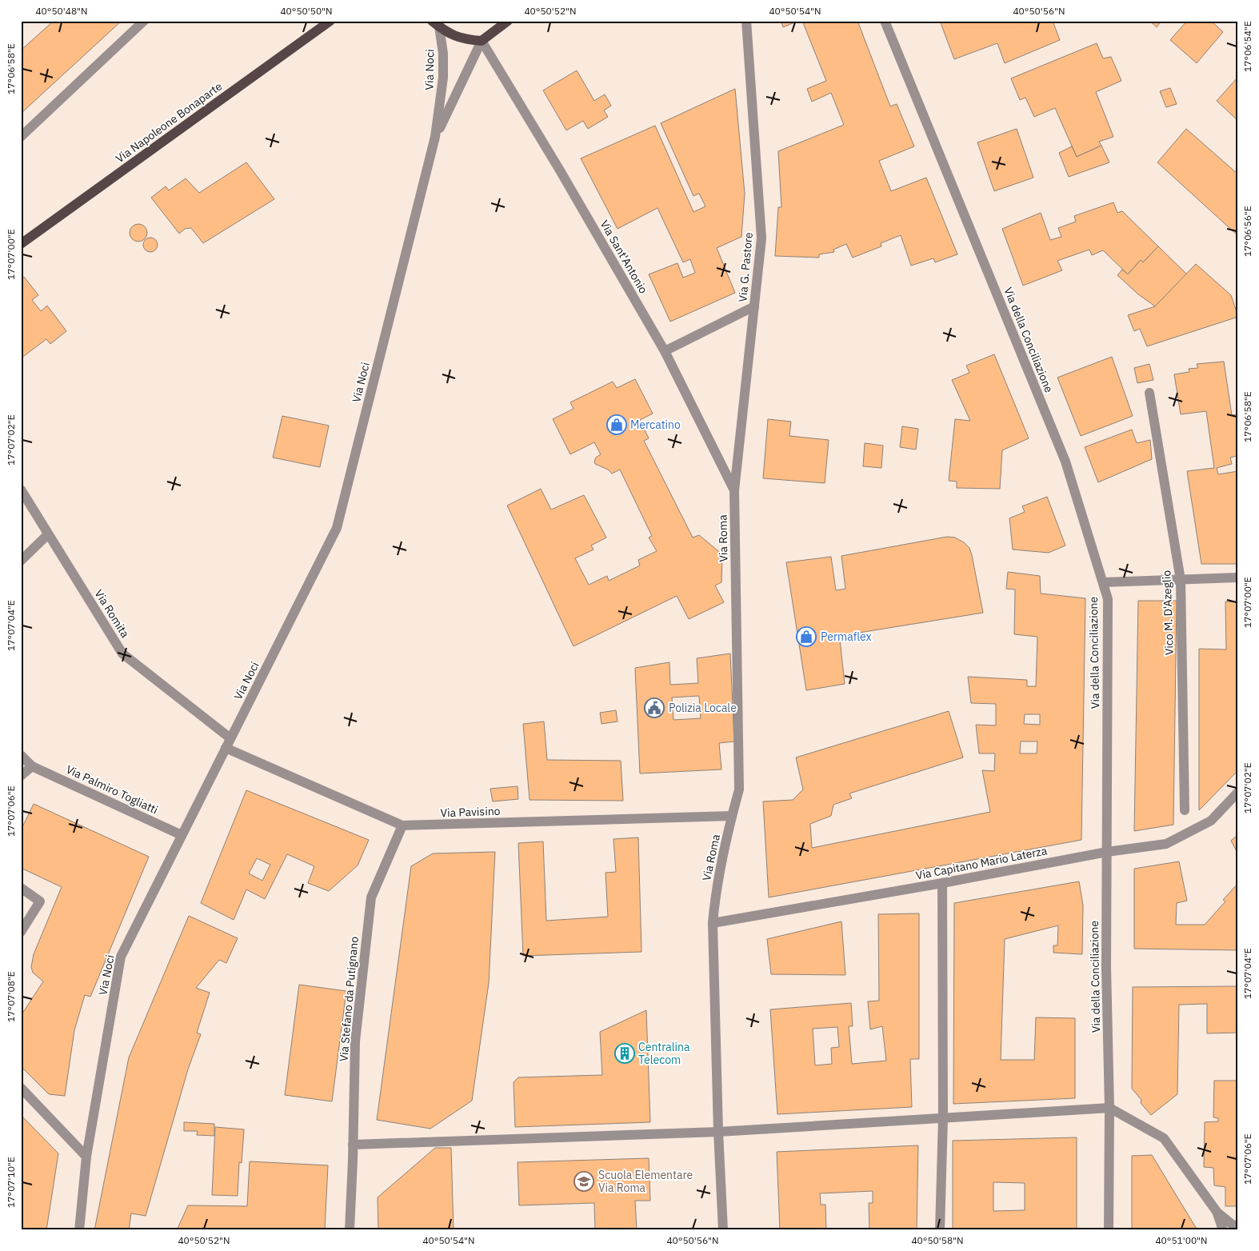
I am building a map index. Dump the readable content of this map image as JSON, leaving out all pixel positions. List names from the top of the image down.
{
  "streets": {
    "main road": ["Via Napoleone Bonaparte"],
    "street": [
      "Via Noci",
      "Via Sant'Antonio",
      "Via G. Pastore",
      "Via della Conciliazione",
      "Via Roma",
      "Vico M. D'Azeglio",
      "Via Romita",
      "Via Palmiro Togliatti",
      "Via Pavisino",
      "Via Capitano Mario Laterza",
      "Via Stefano da Putignano"
    ]
  },
  "crossings": [
    ["Via Noci", "Via Sant'Antonio"],
    ["Via Noci", "Via Romita"],
    ["Via Noci", "Via Palmiro Togliatti"],
    ["Via Noci", "Via Pavisino"],
    ["Via Sant'Antonio", "Via G. Pastore"],
    ["Via Sant'Antonio", "Via Roma"],
    ["Via G. Pastore", "Via Roma"],
    ["Via della Conciliazione", "Via Capitano Mario Laterza"],
    ["Via Roma", "Via Pavisino"],
    ["Via Roma", "Via Capitano Mario Laterza"],
    ["Via Pavisino", "Via Stefano da Putignano"]
  ],
  "places": {
    "shop": ["Mercatino", "Permaflex"],
    "public building": ["Polizia Locale"],
    "building": ["Centralina Telecom"],
    "school or university": ["Scuola Elementare Via Roma"]
  },
  "coordinates": [
    "40°50'48\"N",
    "40°50'50\"N",
    "40°50'52\"N",
    "40°50'54\"N",
    "40°50'56\"N",
    "17°06'54\"E",
    "17°06'58\"E",
    "17°06'56\"E",
    "17°07'00\"E",
    "17°07'02\"E",
    "17°07'04\"E",
    "17°07'06\"E",
    "17°07'08\"E",
    "17°07'10\"E",
    "40°50'58\"N",
    "40°51'00\"N"
  ]
}
